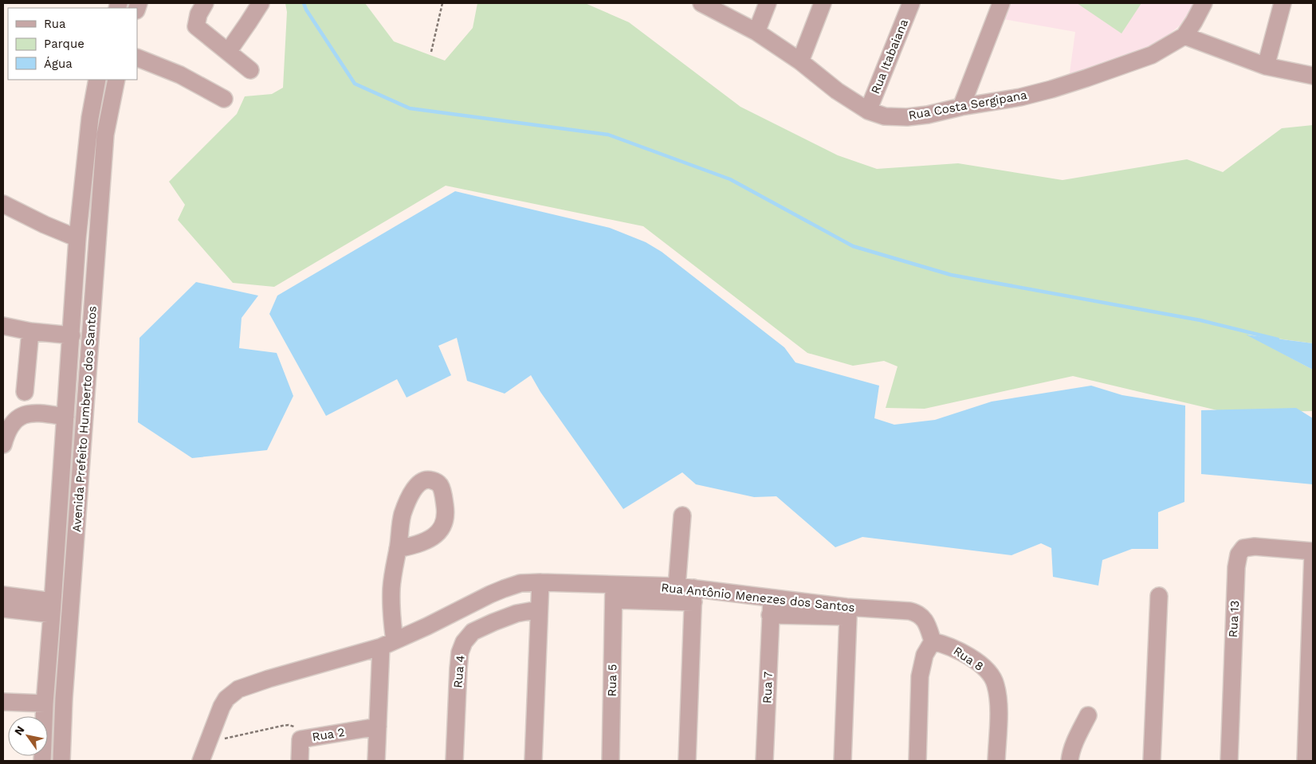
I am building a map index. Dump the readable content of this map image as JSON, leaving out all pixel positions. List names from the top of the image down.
{
  "streets": {
    "street": [
      "Rua Itabaiana",
      "Rua Costa Sergipana",
      "Avenida Prefeito Humberto dos Santos",
      "Rua Antônio Menezes dos Santos",
      "Rua 13",
      "Rua 8",
      "Rua 4",
      "Rua 5",
      "Rua 7",
      "Rua 2"
    ]
  },
  "crossings": [
    ["Rua Itabaiana", "Rua Costa Sergipana"],
    ["Rua Antônio Menezes dos Santos", "Rua 8"],
    ["Rua Antônio Menezes dos Santos", "Rua 5"],
    ["Rua Antônio Menezes dos Santos", "Rua 7"]
  ],
  "legend": ["Rua", "Parque", "Água"],
  "north": "top left"
}
